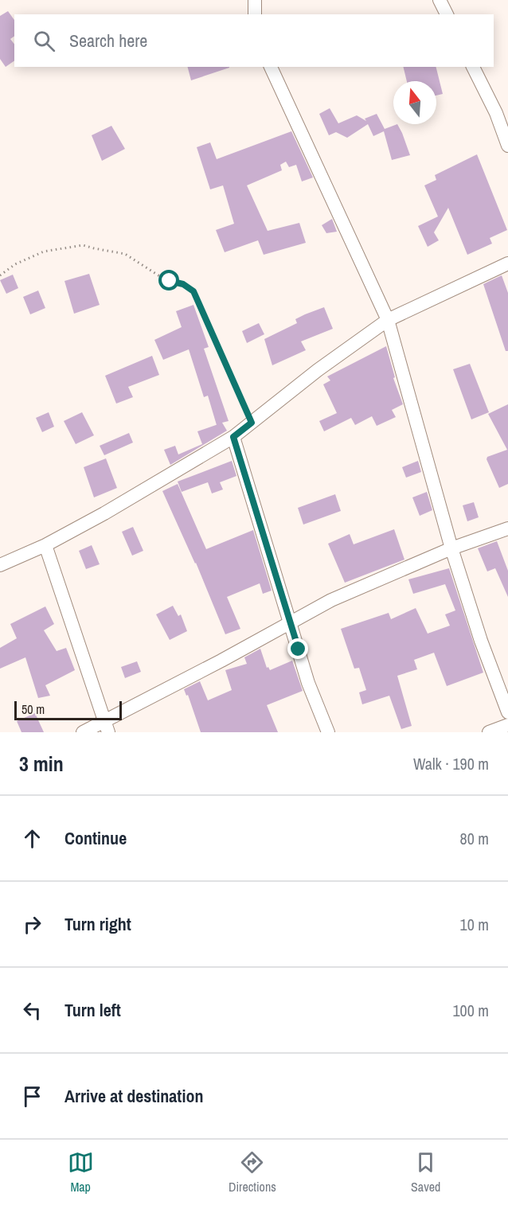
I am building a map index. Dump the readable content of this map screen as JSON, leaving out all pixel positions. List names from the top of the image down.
{
  "scale_bar": "50 m",
  "north": "top",
  "page": {
    "search": "Search here",
    "scale": "50 m",
    "heading": ["3 min", "Walk · 190 m"],
    "list": [
      ["Continue", "80 m"],
      ["Turn right", "10 m"],
      ["Turn left", "100 m"],
      "Arrive at destination"
    ],
    "nav": ["Map", "Directions", "Saved"]
  }
}
